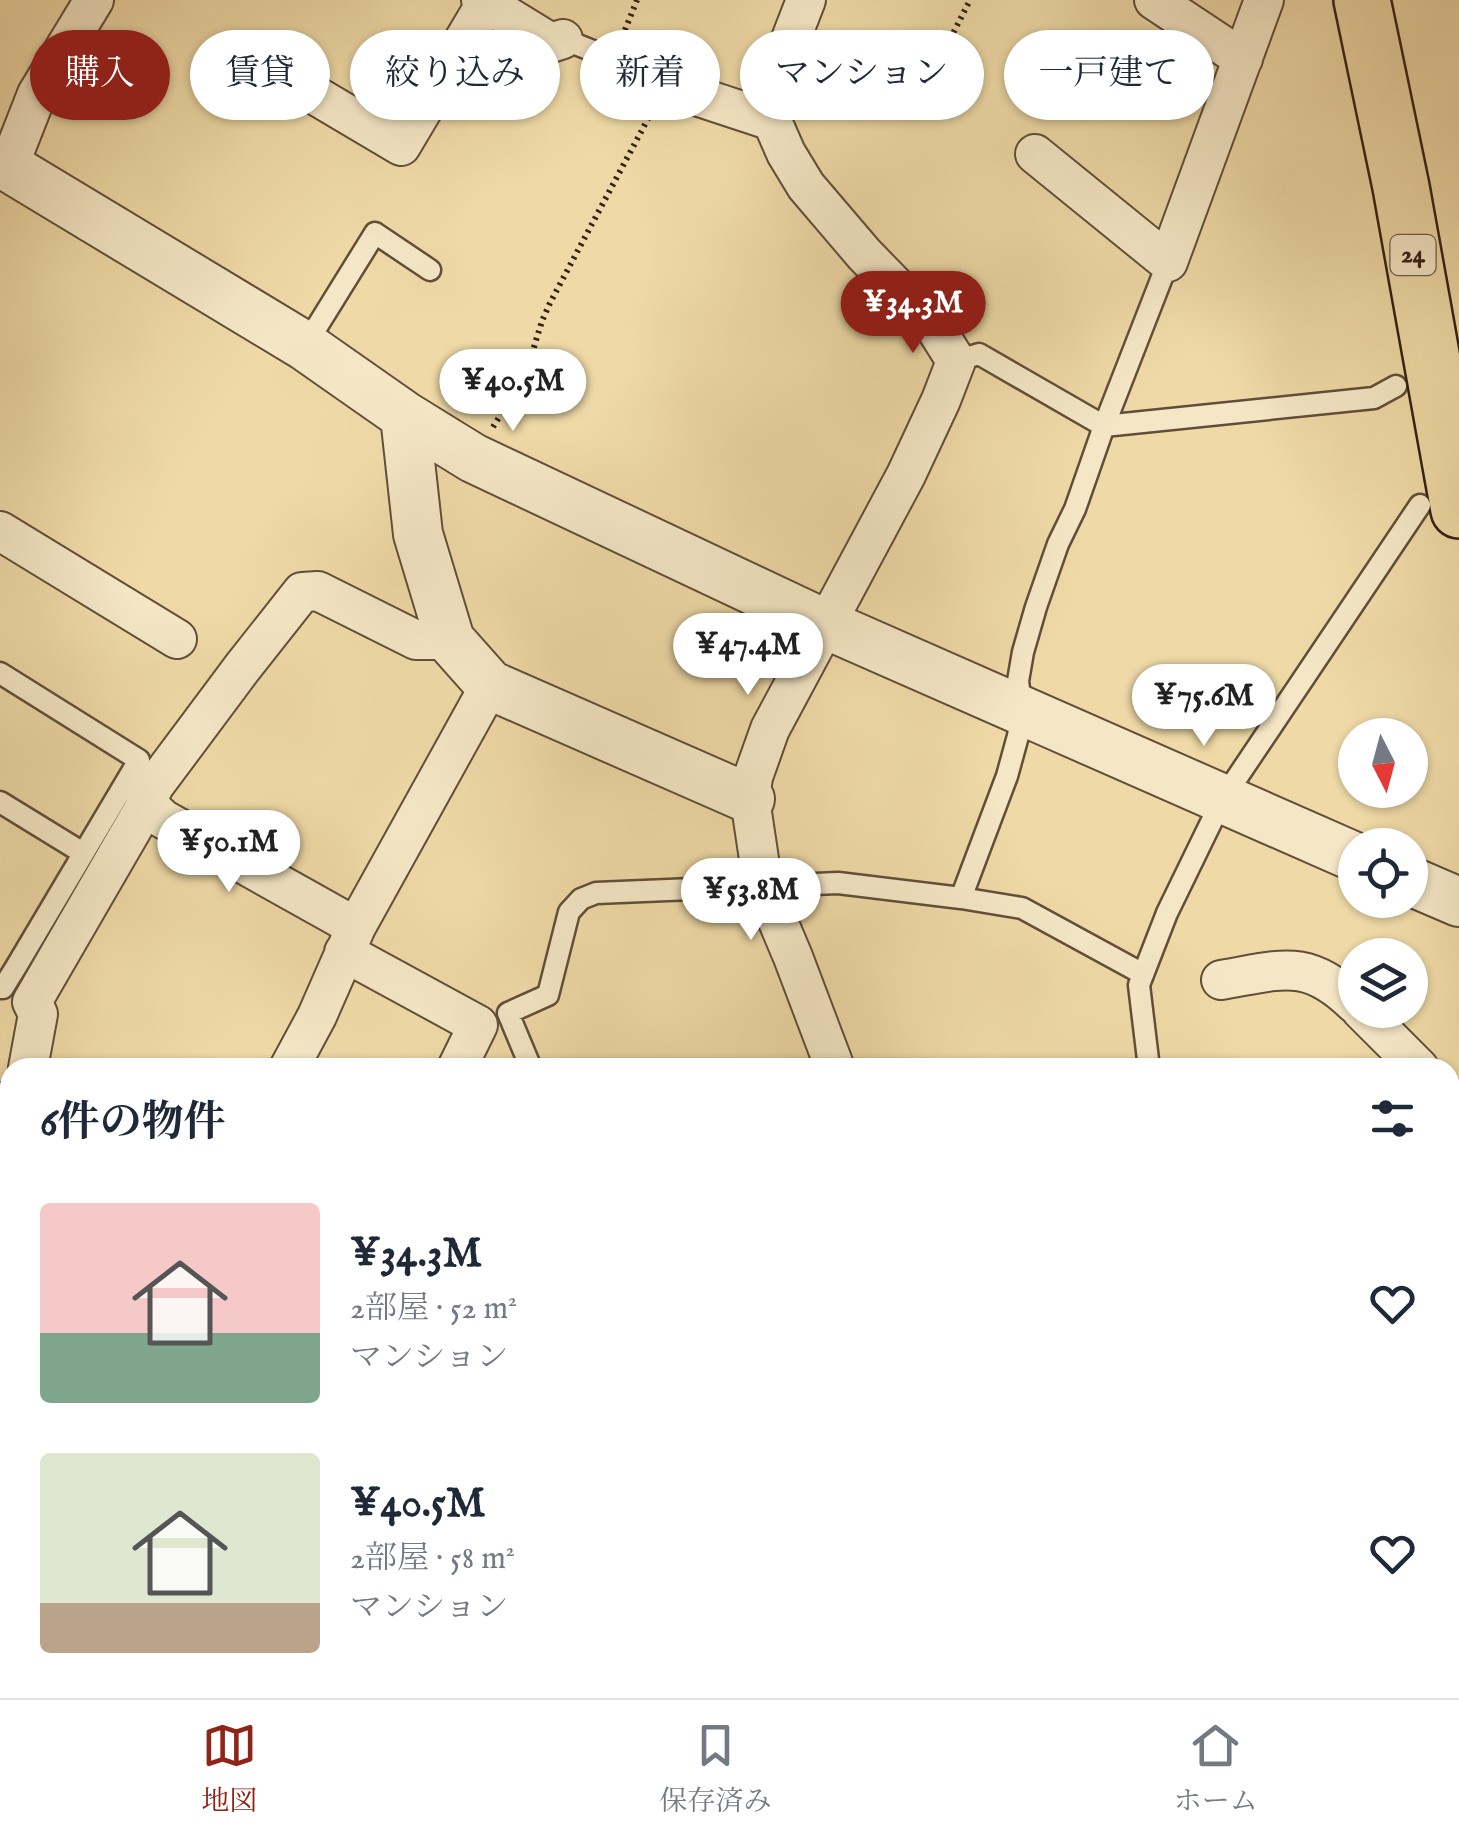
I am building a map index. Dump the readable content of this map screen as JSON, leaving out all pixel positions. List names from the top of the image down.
{
  "streets": {
    "main road": ["24"]
  },
  "north": "bottom",
  "page": {
    "chip": [
      "購入",
      "賃貸",
      "絞り込み",
      "新着",
      "マンション",
      "一戸建て"
    ],
    "price": [
      "¥34.3M",
      "¥40.5M",
      "¥47.4M",
      "¥75.6M",
      "¥50.1M",
      "¥53.8M"
    ],
    "heading": "6件の物件",
    "list": [
      {
        "name": "¥34.3M",
        "note": "2部屋 · 52 m² · マンション"
      },
      {
        "name": "¥40.5M",
        "note": "2部屋 · 58 m² · マンション"
      }
    ],
    "tabs": ["地図", "保存済み", "ホーム"]
  }
}
